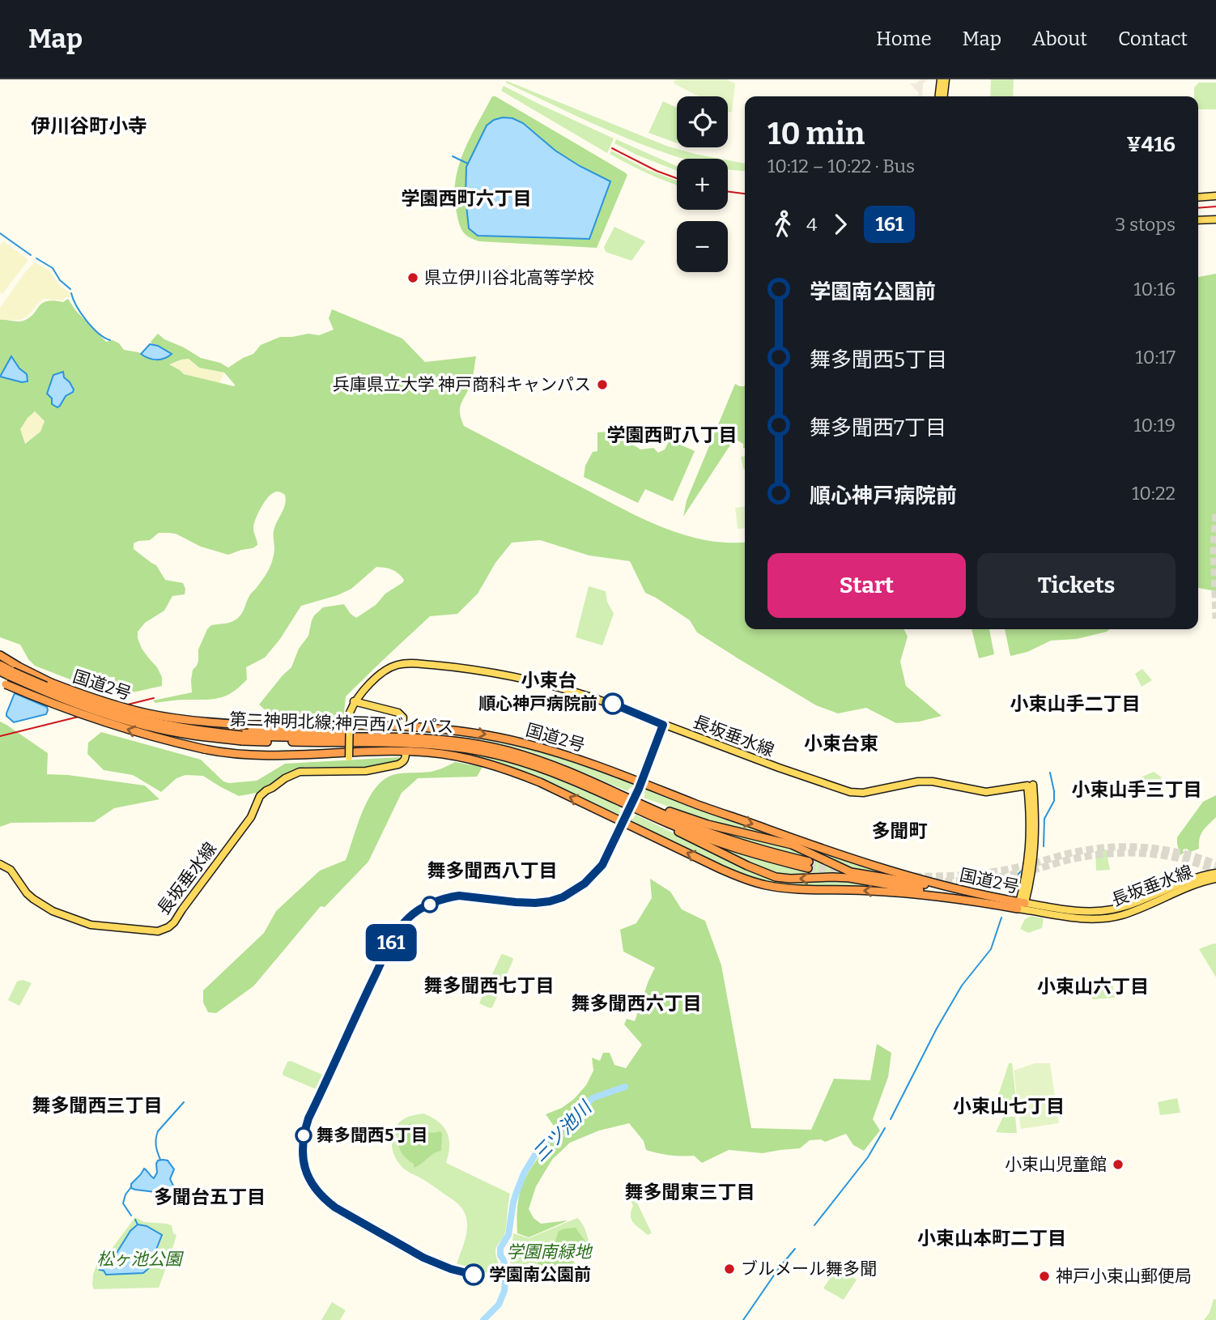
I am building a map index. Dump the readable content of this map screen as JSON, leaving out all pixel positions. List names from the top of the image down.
{
  "streets": {
    "highway": ["国道2号", "第二神明北線;神戸西バイパス"],
    "main road": ["長坂垂水線"]
  },
  "crossings": [
    ["国道2号", "第二神明北線;神戸西バイパス"],
    ["国道2号", "長坂垂水線"],
    ["第二神明北線;神戸西バイパス", "長坂垂水線"]
  ],
  "districts": [
    "伊川谷町小寺",
    "学園西町六丁目",
    "学園西町八丁目",
    "小束台",
    "小束山手二丁目",
    "小束台東",
    "小束山手三丁目",
    "多聞町",
    "舞多聞西八丁目",
    "舞多聞西七丁目",
    "小束山六丁目",
    "舞多聞西六丁目",
    "舞多聞西三丁目",
    "小束山七丁目",
    "舞多聞東三丁目",
    "多聞台五丁目",
    "小束山本町二丁目"
  ],
  "water": ["三ツ池川"],
  "parks": ["学園南緑地", "松ヶ池公園"],
  "places": [
    "県立伊川谷北高等学校",
    "兵庫県立大学 神戸商科キャンパス",
    "順心神戸病院前",
    "舞多聞西5丁目",
    "小束山児童館",
    "ブルメール舞多聞",
    "学園南公園前",
    "神戸小束山郵便局"
  ],
  "lines": ["bus line 161"],
  "page": {
    "header": "Map",
    "nav": [
      "Home",
      "Map",
      "About",
      "Contact"
    ],
    "on_map": "161",
    "map_buttons": ["+", "−"],
    "heading": ["10 min", "10:12 – 10:22 · Bus", "¥416"],
    "legs": ["4", "161", "3 stops"],
    "list": [
      {
        "name": "学園南公園前",
        "value": "10:16"
      },
      {
        "name": "舞多聞西5丁目",
        "value": "10:17"
      },
      {
        "name": "舞多聞西7丁目",
        "value": "10:19"
      },
      {
        "name": "順心神戸病院前",
        "value": "10:22"
      }
    ],
    "buttons": ["Start", "Tickets"]
  }
}
